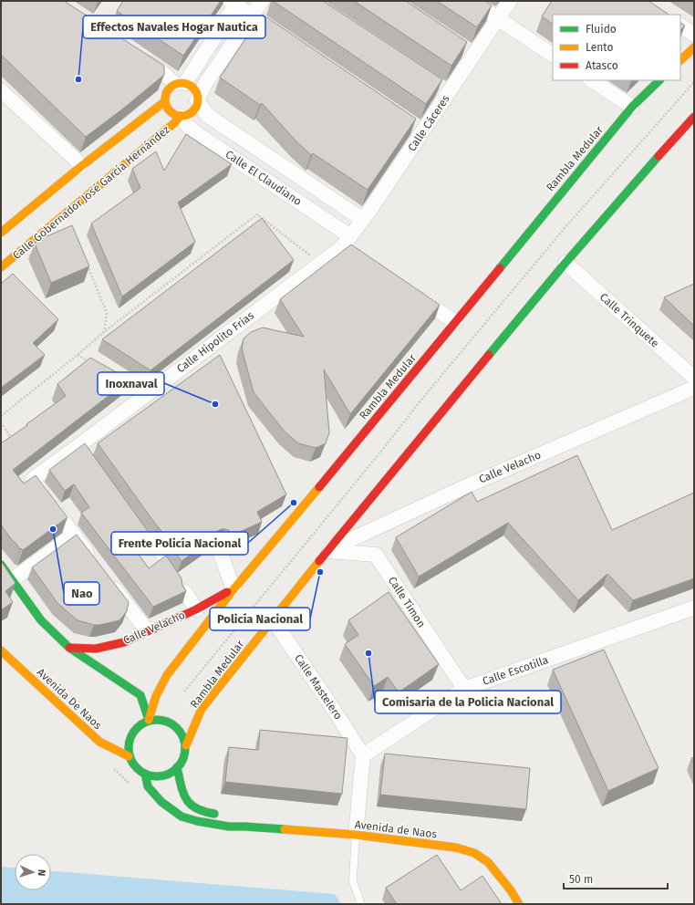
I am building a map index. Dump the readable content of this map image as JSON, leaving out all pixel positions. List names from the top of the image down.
{
  "streets": {
    "main road": [
      "Rambla Medular",
      "Calle Gobernador José García Hernández",
      "Calle Velacho",
      "Avenida De Naos",
      "Avenida de Naos"
    ],
    "street": [
      "Calle Cáceres",
      "Calle El Claudiano",
      "Calle Trinquete",
      "Calle Hipolito Frias",
      "Calle Timon",
      "Calle Escotilla",
      "Calle Mastelero"
    ]
  },
  "crossings": [
    ["Calle Cáceres", "Calle El Claudiano"],
    ["Calle Cáceres", "Calle Hipolito Frias"],
    ["Rambla Medular", "Calle Trinquete"],
    ["Rambla Medular", "Calle Velacho"],
    ["Rambla Medular", "Calle Timon"],
    ["Rambla Medular", "Calle Mastelero"],
    ["Rambla Medular", "Avenida De Naos"],
    ["Rambla Medular", "Avenida de Naos"],
    ["Calle El Claudiano", "Calle Gobernador José García Hernández"],
    ["Calle El Claudiano", "Calle Hipolito Frias"],
    ["Calle Velacho", "Calle Timon"],
    ["Calle Timon", "Calle Escotilla"],
    ["Calle Escotilla", "Calle Mastelero"],
    ["Avenida De Naos", "Avenida de Naos"]
  ],
  "places": [
    "Effectos Navales Hogar Nautica",
    "Inoxnaval",
    "Frente Policía Nacional",
    "Nao",
    "Policía Nacional",
    "Comisaria de la Policia Nacional"
  ],
  "legend": ["Fluido", "Lento", "Atasco"],
  "scale_bar": "50 m",
  "north": "right"
}
